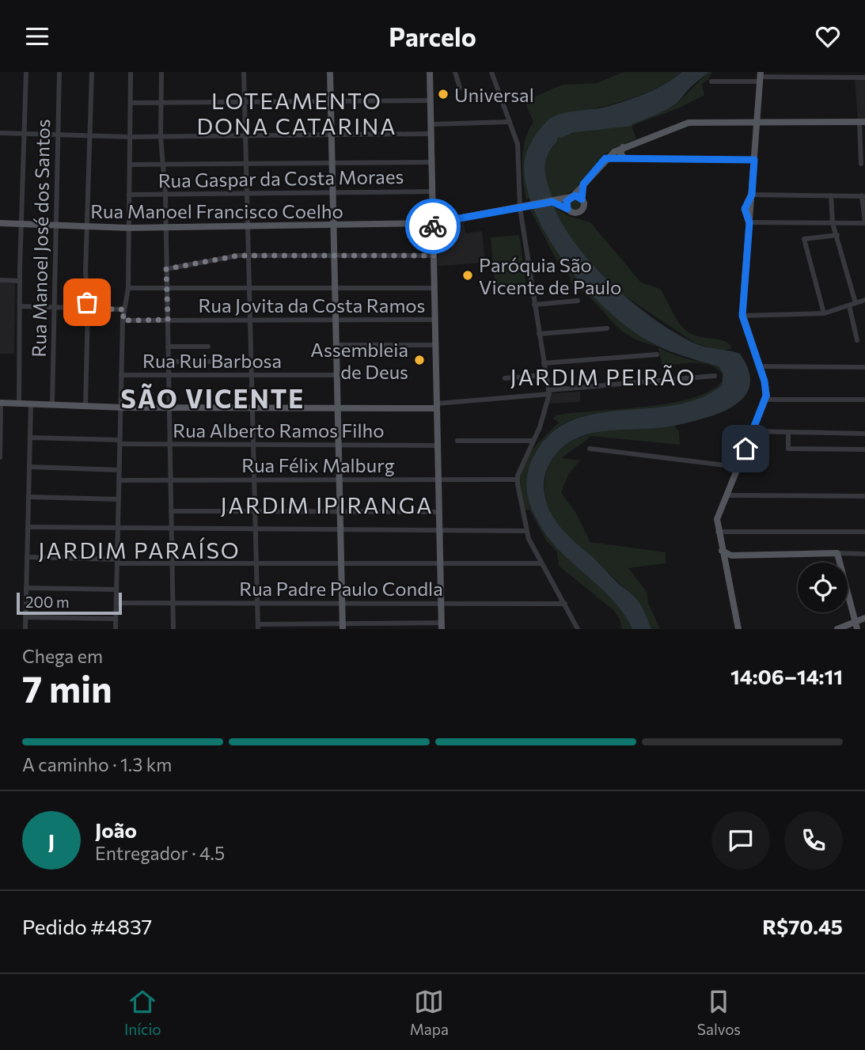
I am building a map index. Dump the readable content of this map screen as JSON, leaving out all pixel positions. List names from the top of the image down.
{
  "streets": {
    "main road": ["Rua Manoel Francisco Coelho"],
    "street": [
      "Rua Gaspar da Costa Moraes",
      "Rua Manoel José dos Santos",
      "Rua Jovita da Costa Ramos",
      "Rua Rui Barbosa",
      "Rua Alberto Ramos Filho",
      "Rua Félix Malburg",
      "Rua Padre Paulo Condla"
    ]
  },
  "crossings": [
    ["Rua Manoel Francisco Coelho", "Rua Manoel José dos Santos"]
  ],
  "districts": [
    "LOTEAMENTO DONA CATARINA",
    "JARDIM PEIRÃO",
    "SÃO VICENTE",
    "JARDIM IPIRANGA",
    "JARDIM PARAÍSO"
  ],
  "places": ["Universal", "Paróquia São Vicente de Paulo", "Assembleia de Deus"],
  "scale_bar": "200 m",
  "page": {
    "header": "Parcelo",
    "scale": "200 m",
    "heading": ["7 min", "Chega em", "14:06–14:11"],
    "panel": [
      "João",
      "Entregador · 4.5",
      "Pedido #4837",
      "R$70.45"
    ],
    "bar": "A caminho · 1.3 km",
    "round": "J",
    "tabs": ["Início", "Mapa", "Salvos"]
  }
}
